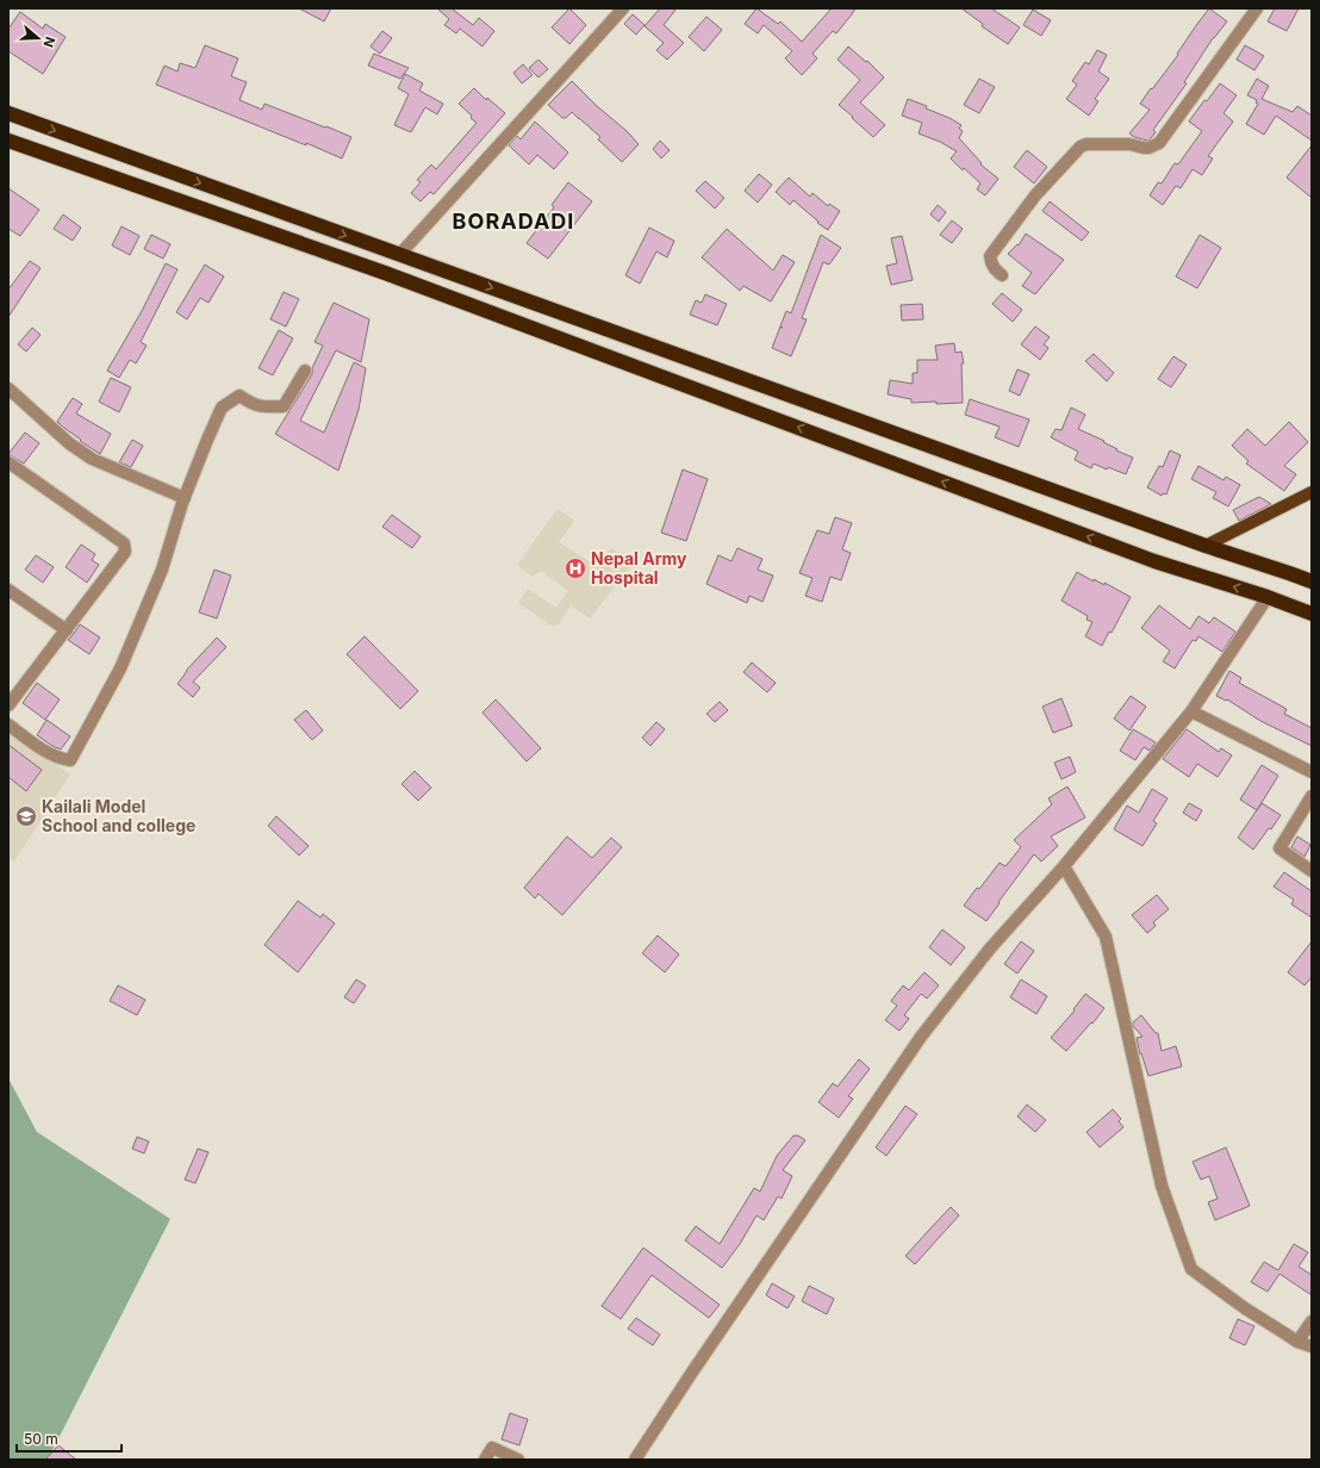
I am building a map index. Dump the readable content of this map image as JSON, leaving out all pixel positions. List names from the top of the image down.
{
  "districts": ["BORADADI"],
  "places": {
    "hospital": ["Nepal Army Hospital"],
    "school or university": ["Kailali Model School and college"]
  },
  "scale_bar": "50 m",
  "north": "right"
}
